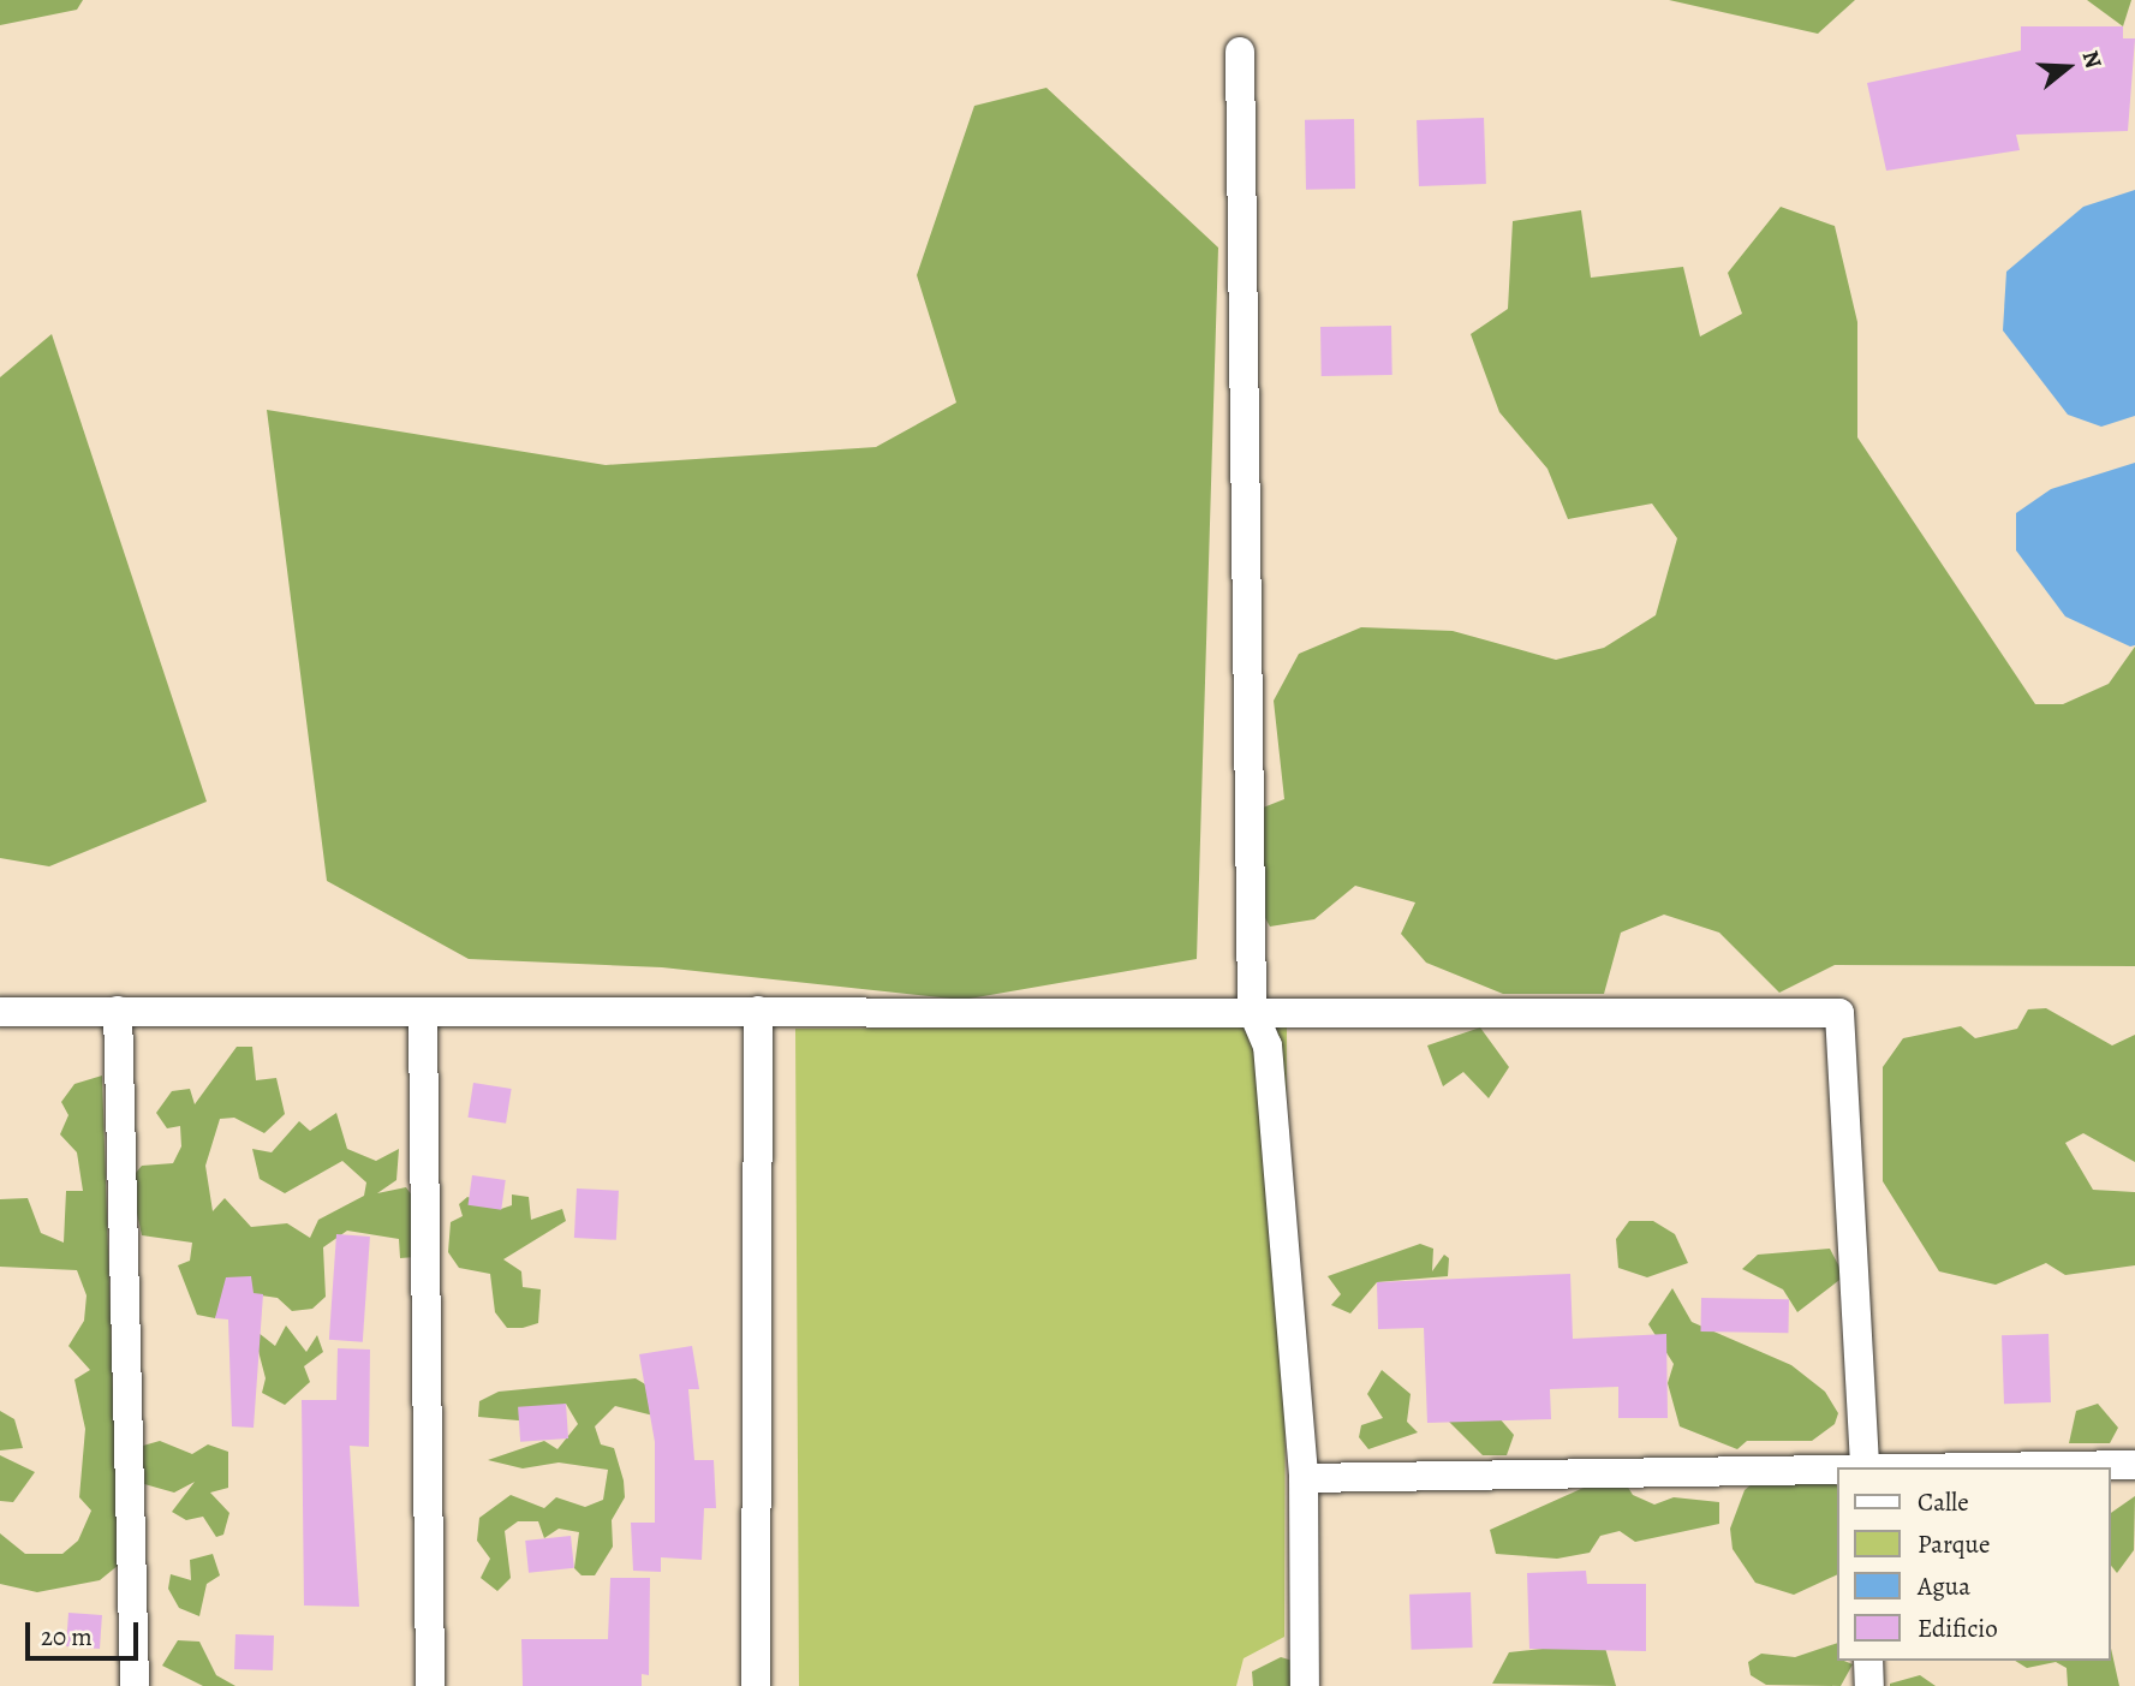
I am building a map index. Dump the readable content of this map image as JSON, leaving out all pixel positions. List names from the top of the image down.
{
  "legend": [
    "Calle",
    "Parque",
    "Agua",
    "Edificio"
  ],
  "scale_bar": "20 m",
  "north": "right"
}
